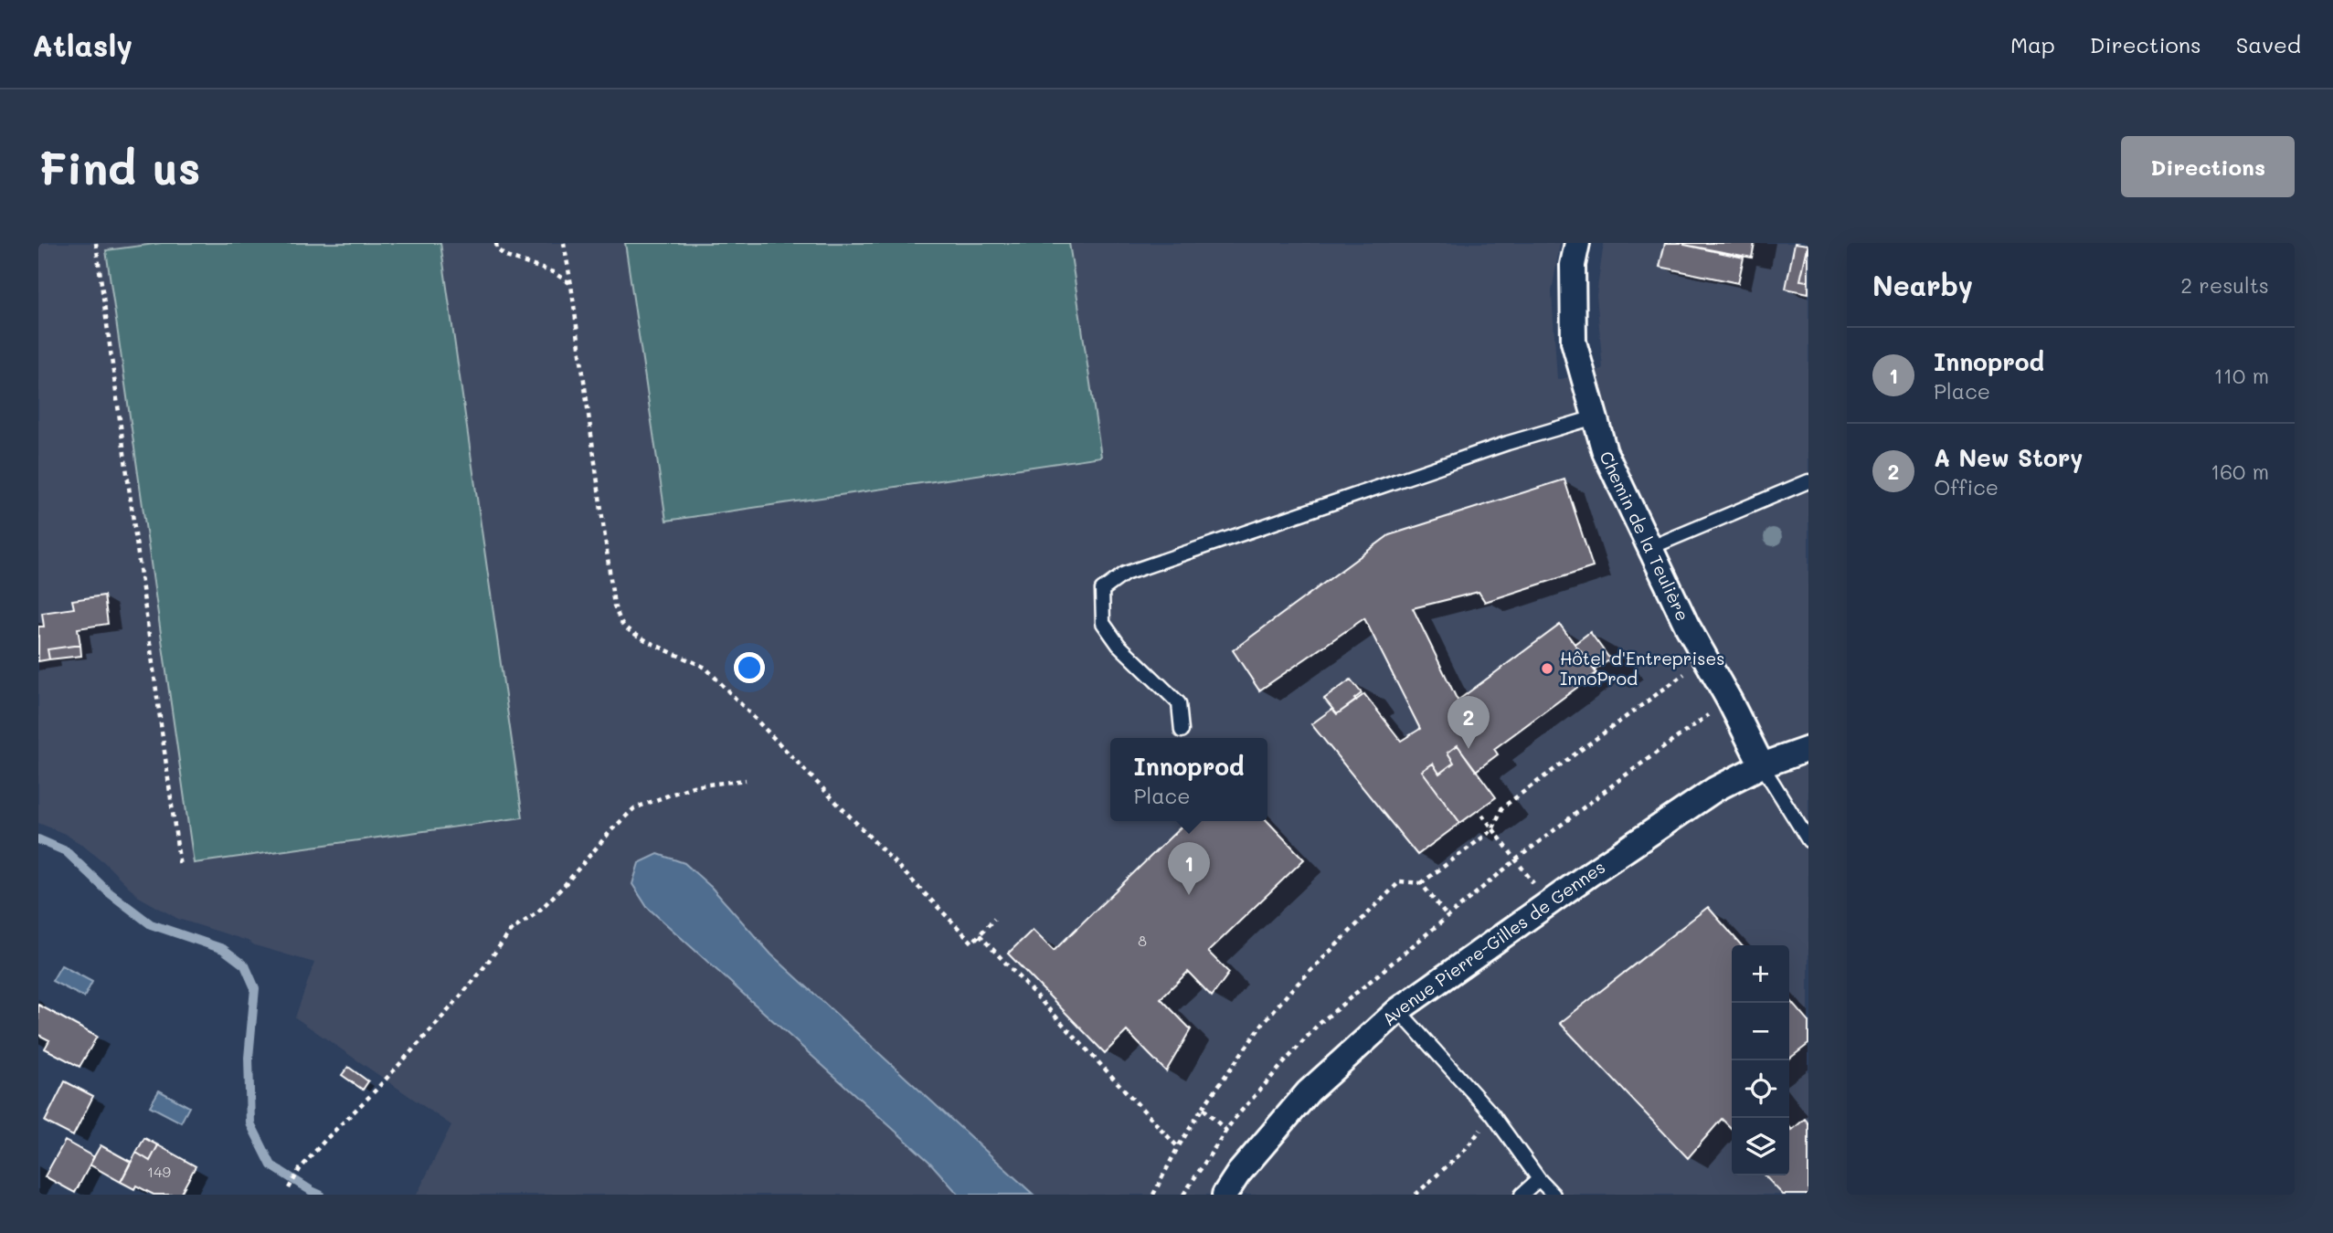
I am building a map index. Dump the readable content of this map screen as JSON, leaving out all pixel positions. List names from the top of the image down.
{
  "streets": {
    "street": ["Chemin de la Teulière", "Avenue Pierre-Gilles de Gennes"]
  },
  "crossings": [
    ["Chemin de la Teulière", "Avenue Pierre-Gilles de Gennes"]
  ],
  "places": ["Hôtel d'Entreprises InnoProd"],
  "house_numbers": ["8", "149"],
  "page": {
    "header": "Atlasly",
    "nav": ["Map", "Directions", "Saved"],
    "buttons": "Directions",
    "title": "Find us",
    "heading": ["Nearby", "2 results"],
    "list": [
      {
        "mark": "1",
        "name": "Innoprod",
        "note": "Place",
        "value": "110 m"
      },
      {
        "mark": "2",
        "name": "A New Story",
        "note": "Office",
        "value": "160 m"
      }
    ],
    "pins": ["2", "1"],
    "popup": ["Innoprod", "Place"],
    "map_buttons": ["+", "−"]
  }
}
